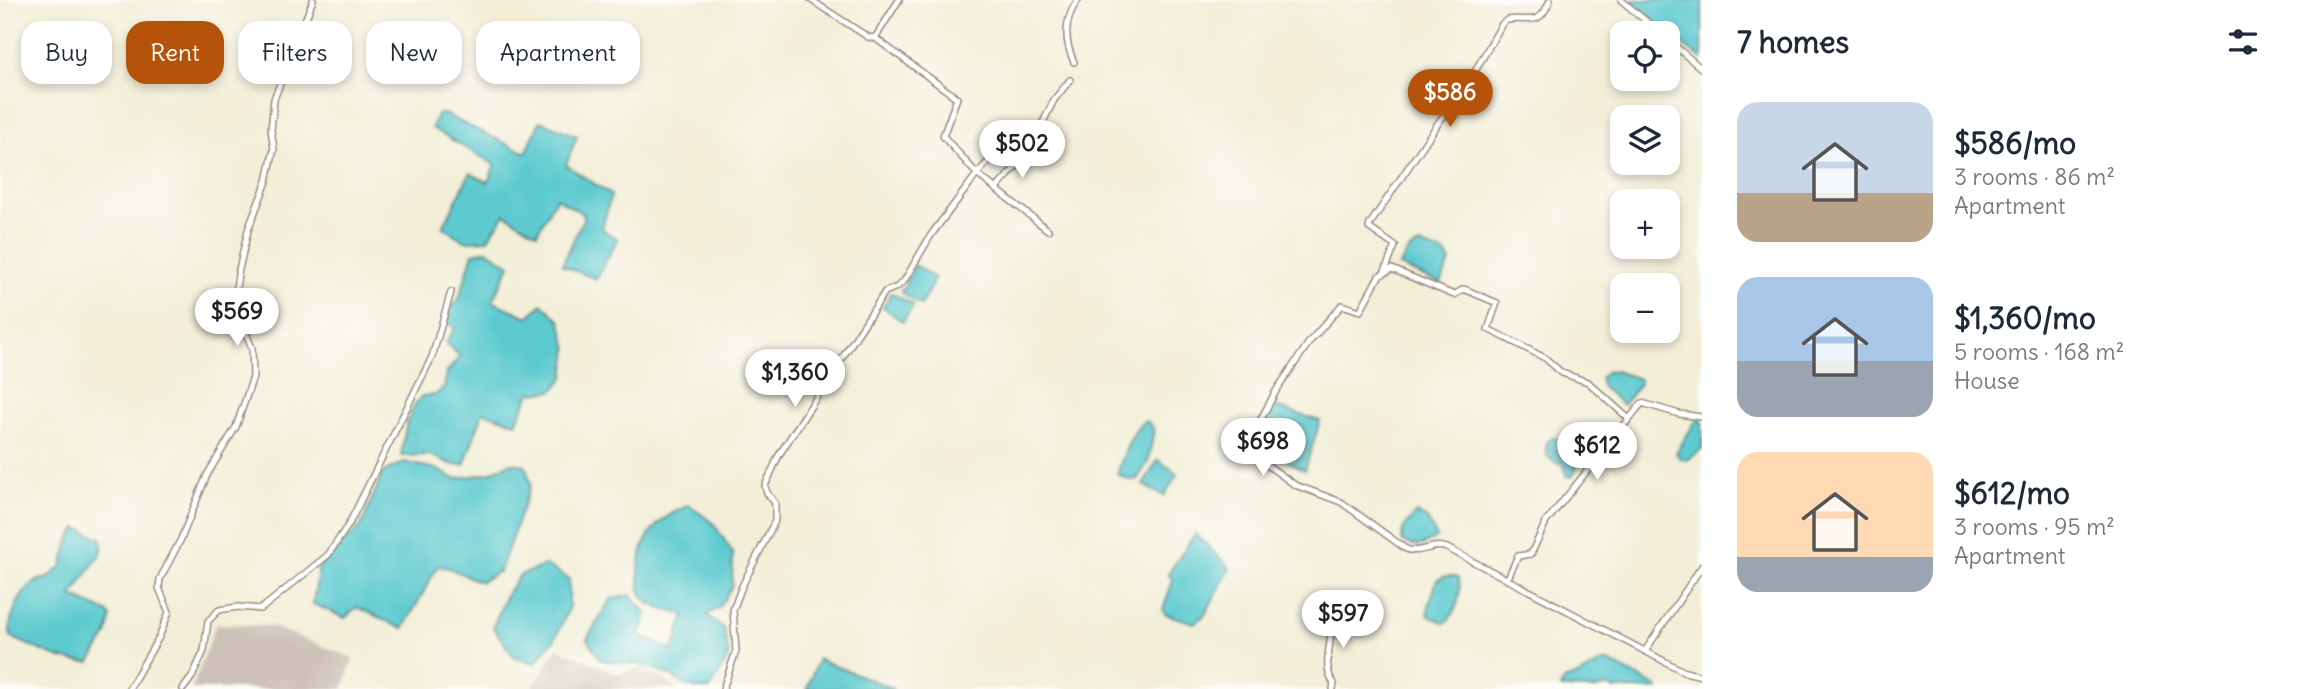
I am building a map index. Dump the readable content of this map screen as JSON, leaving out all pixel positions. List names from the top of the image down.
{
  "page": {
    "heading": "7 homes",
    "map_buttons": ["+", "−"],
    "chip": [
      "Buy",
      "Rent",
      "Filters",
      "New",
      "Apartment"
    ],
    "price": [
      "$586",
      "$502",
      "$569",
      "$1,360",
      "$698",
      "$612",
      "$597"
    ],
    "list": [
      {
        "name": "$586/mo",
        "note": "3 rooms · 86 m² · Apartment"
      },
      {
        "name": "$1,360/mo",
        "note": "5 rooms · 168 m² · House"
      },
      {
        "name": "$612/mo",
        "note": "3 rooms · 95 m² · Apartment"
      }
    ]
  }
}
